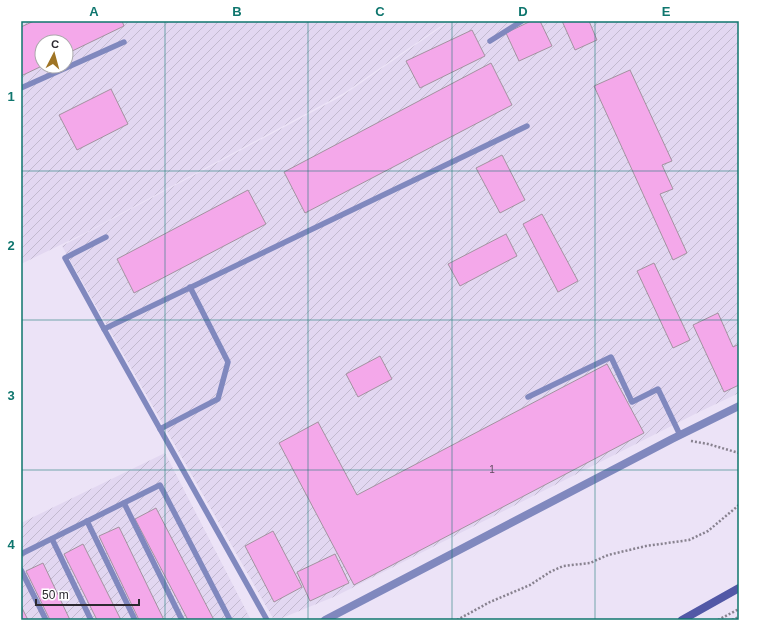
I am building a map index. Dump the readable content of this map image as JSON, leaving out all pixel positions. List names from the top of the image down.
{
  "house_numbers": ["1"],
  "scale_bar": "50 m",
  "north": "top",
  "grid": {
    "columns": [
      "A",
      "B",
      "C",
      "D",
      "E"
    ],
    "rows": [
      "1",
      "2",
      "3",
      "4"
    ]
  }
}
